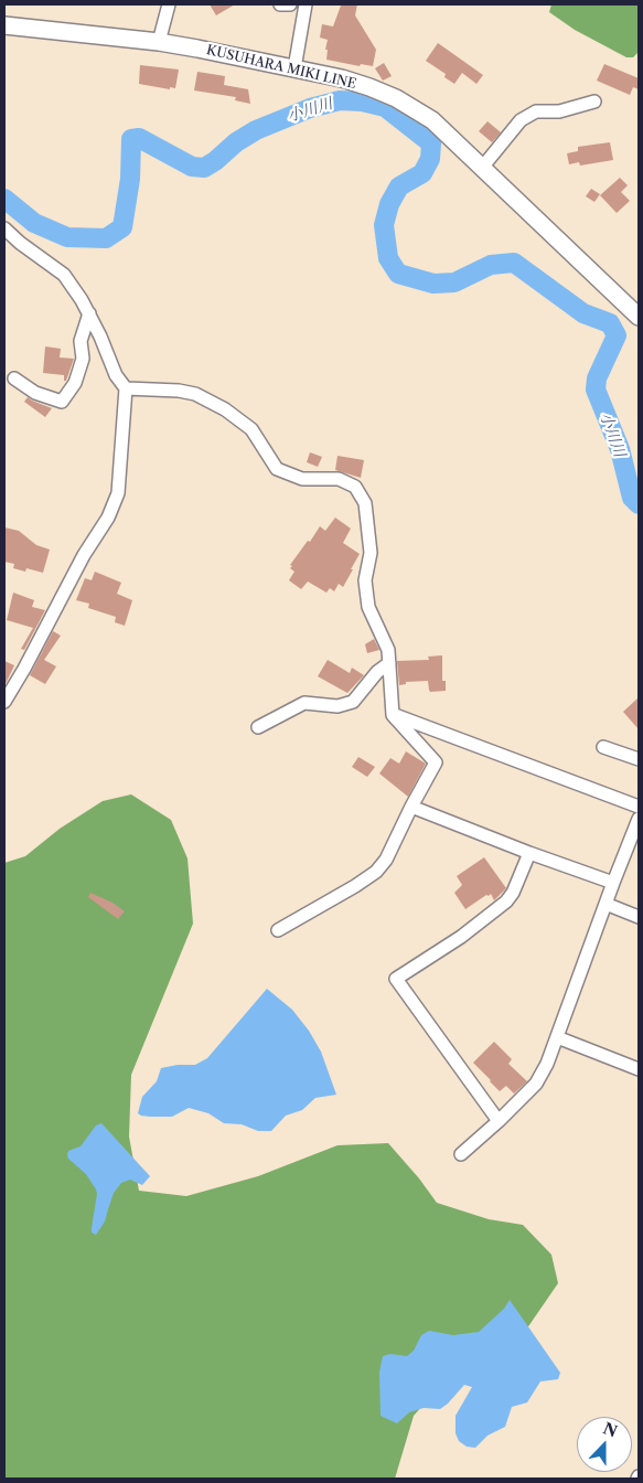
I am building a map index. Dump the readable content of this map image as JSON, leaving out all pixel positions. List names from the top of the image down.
{
  "streets": {
    "main road": ["KUSUHARA MIKI LINE"]
  },
  "water": ["小川川"],
  "north": "top"
}
